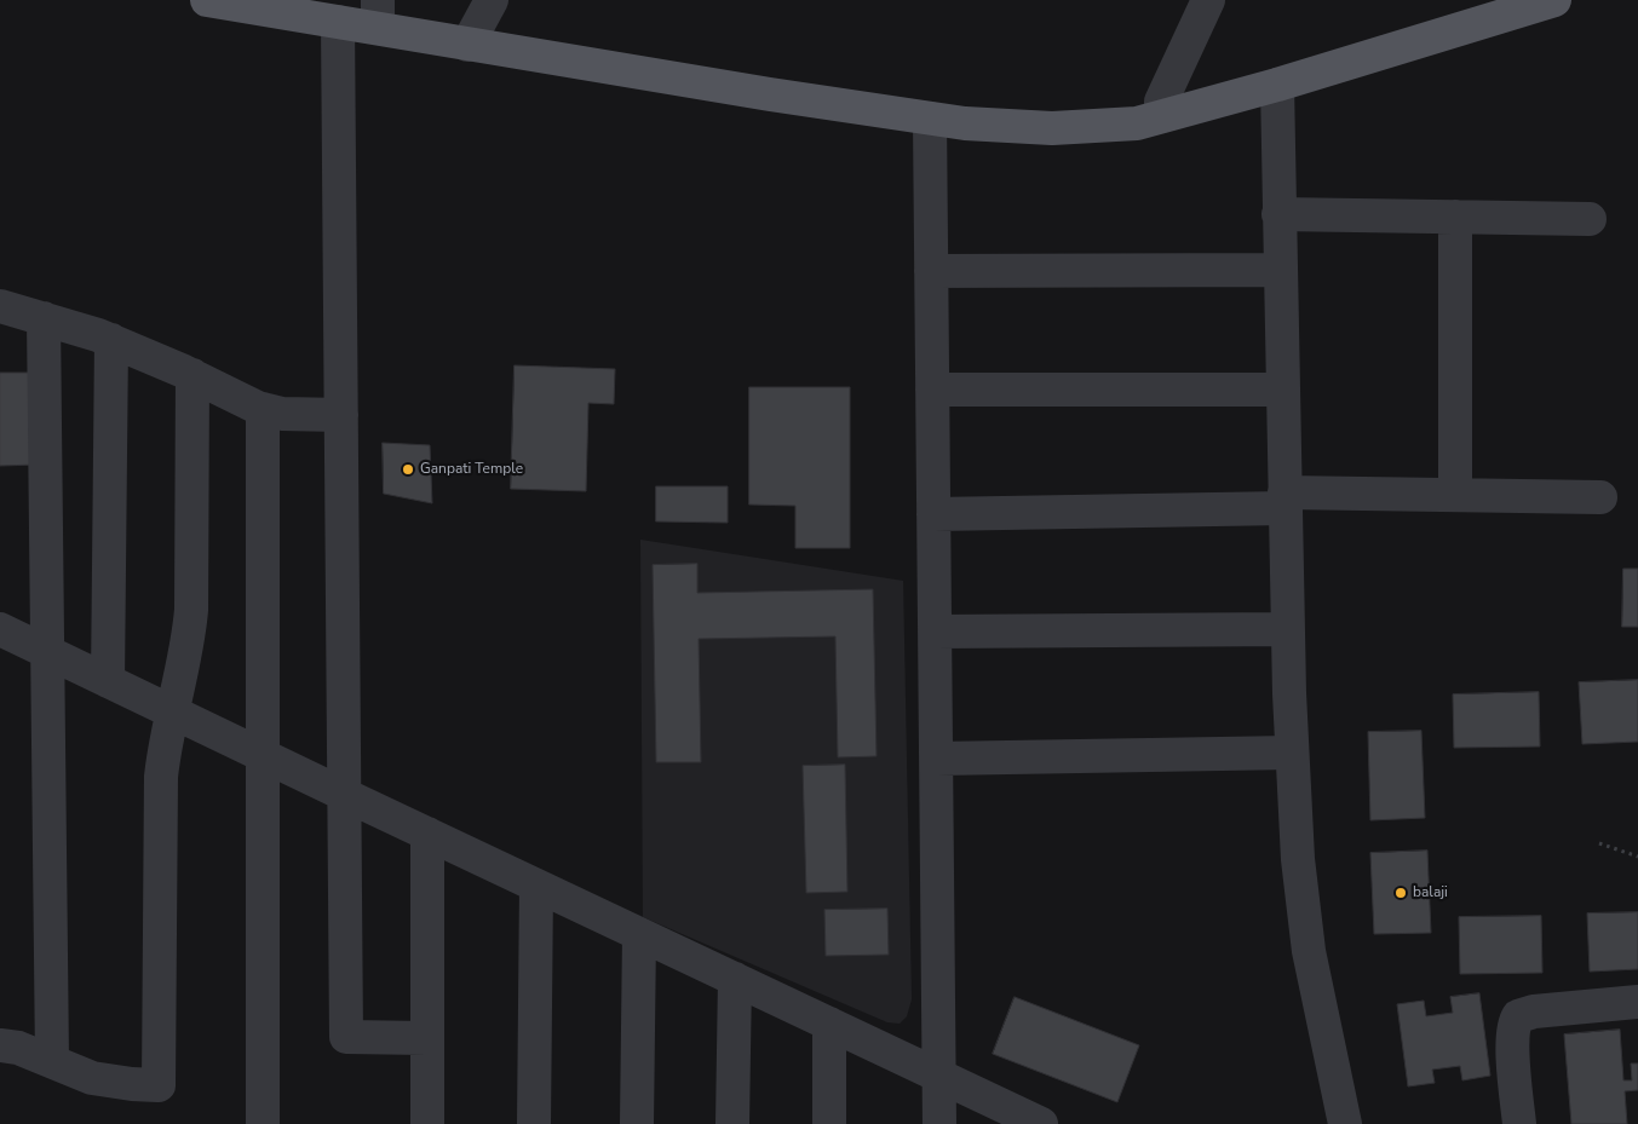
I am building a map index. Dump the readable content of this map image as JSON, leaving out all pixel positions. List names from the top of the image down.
{
  "places": ["Ganpati Temple", "balaji"]
}
